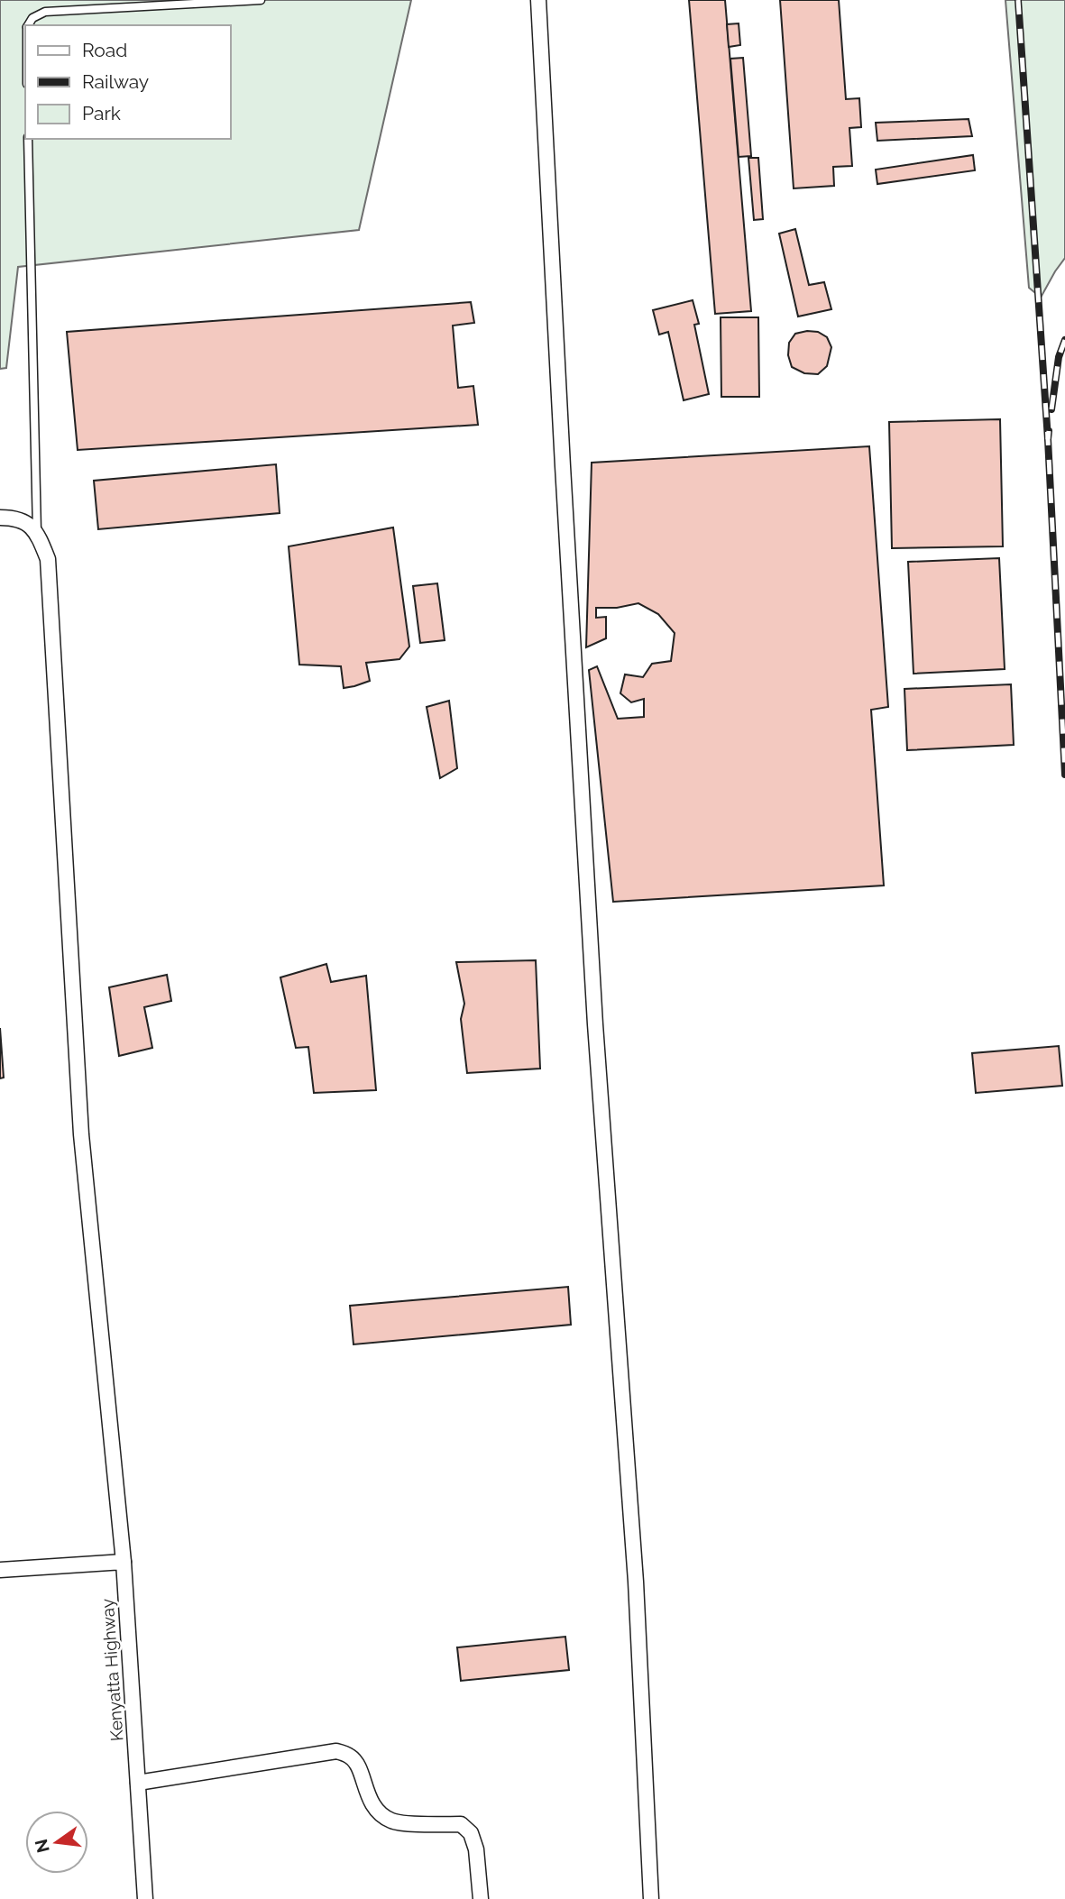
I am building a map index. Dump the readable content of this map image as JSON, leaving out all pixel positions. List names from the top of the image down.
{
  "streets": {
    "street": ["Kenyatta Highway"]
  },
  "legend": ["Road", "Railway", "Park"],
  "north": "left"
}
